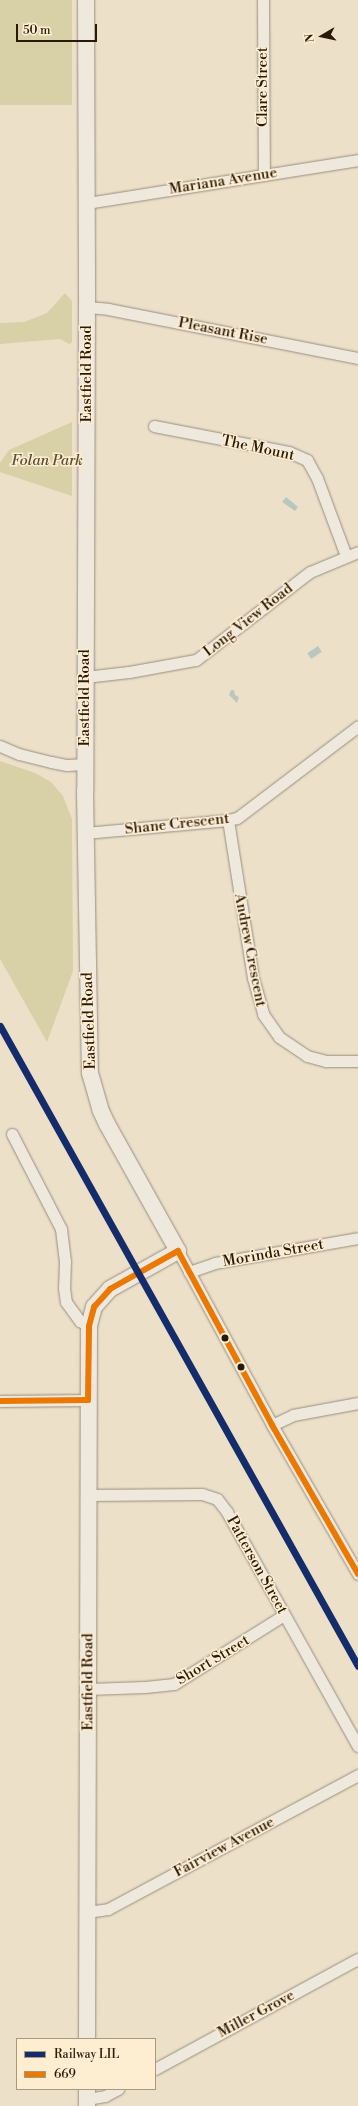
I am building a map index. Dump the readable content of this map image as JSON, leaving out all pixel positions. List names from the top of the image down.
{
  "streets": {
    "main road": ["Eastfield Road"],
    "street": [
      "Clare Street",
      "Mariana Avenue",
      "Pleasant Rise",
      "The Mount",
      "Long View Road",
      "Shane Crescent",
      "Andrew Crescent",
      "Morinda Street",
      "Patterson Street",
      "Short Street",
      "Fairview Avenue",
      "Miller Grove"
    ]
  },
  "crossings": [
    ["Clare Street", "Mariana Avenue"],
    ["Mariana Avenue", "Eastfield Road"],
    ["Pleasant Rise", "Eastfield Road"],
    ["Eastfield Road", "Long View Road"],
    ["Eastfield Road", "Shane Crescent"],
    ["Eastfield Road", "Patterson Street"],
    ["Eastfield Road", "Short Street"],
    ["Eastfield Road", "Fairview Avenue"],
    ["The Mount", "Long View Road"],
    ["Shane Crescent", "Andrew Crescent"],
    ["Patterson Street", "Short Street"]
  ],
  "parks": ["Folan Park"],
  "lines": ["rail line LIL", "transit line 669"],
  "legend": ["Railway LIL", "669"],
  "scale_bar": "50 m",
  "north": "left"
}
